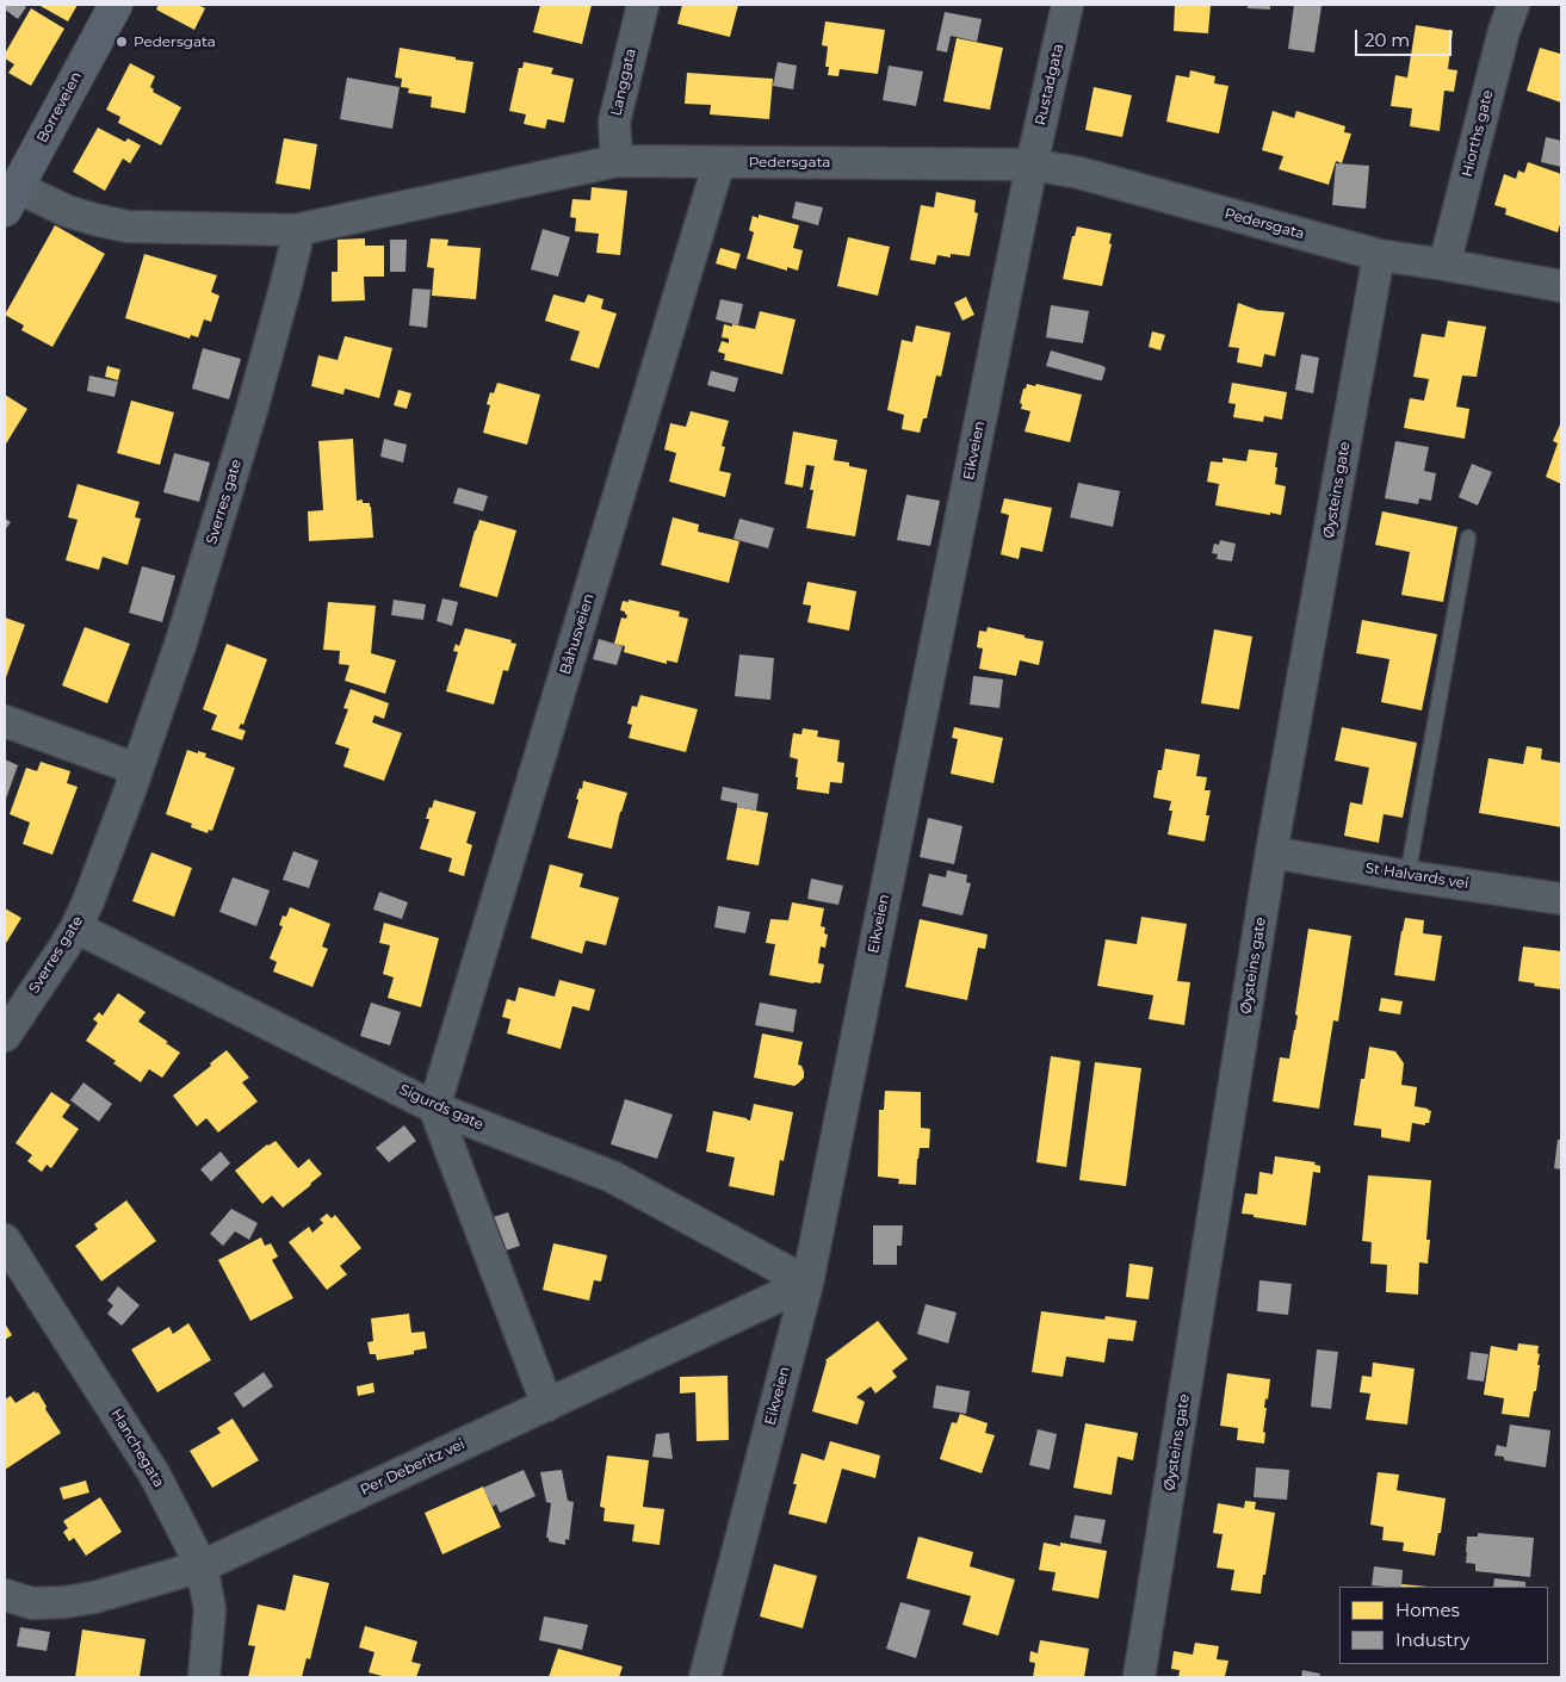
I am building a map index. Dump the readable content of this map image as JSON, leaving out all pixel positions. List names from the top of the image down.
{
  "streets": {
    "main road": ["Borreveien"],
    "street": [
      "Langgata",
      "Rustadgata",
      "Hiorths gate",
      "Pedersgata",
      "Eikveien",
      "Øysteins gate",
      "Sverres gate",
      "Båhusveien",
      "St Halvards vei",
      "Sigurds gate",
      "Hanchegata",
      "Per Deberitz vei"
    ]
  },
  "crossings": [
    ["Langgata", "Pedersgata"],
    ["Rustadgata", "Pedersgata"],
    ["Rustadgata", "Eikveien"],
    ["Borreveien", "Pedersgata"],
    ["Hiorths gate", "Pedersgata"],
    ["Pedersgata", "Eikveien"],
    ["Pedersgata", "Øysteins gate"],
    ["Pedersgata", "Sverres gate"],
    ["Pedersgata", "Båhusveien"],
    ["Eikveien", "Sigurds gate"],
    ["Eikveien", "Per Deberitz vei"],
    ["Øysteins gate", "St Halvards vei"],
    ["Sverres gate", "Sigurds gate"],
    ["Båhusveien", "Sigurds gate"],
    ["Sigurds gate", "Per Deberitz vei"],
    ["Hanchegata", "Per Deberitz vei"]
  ],
  "places": ["Pedersgata"],
  "legend": ["Homes", "Industry"],
  "scale_bar": "20 m"
}
